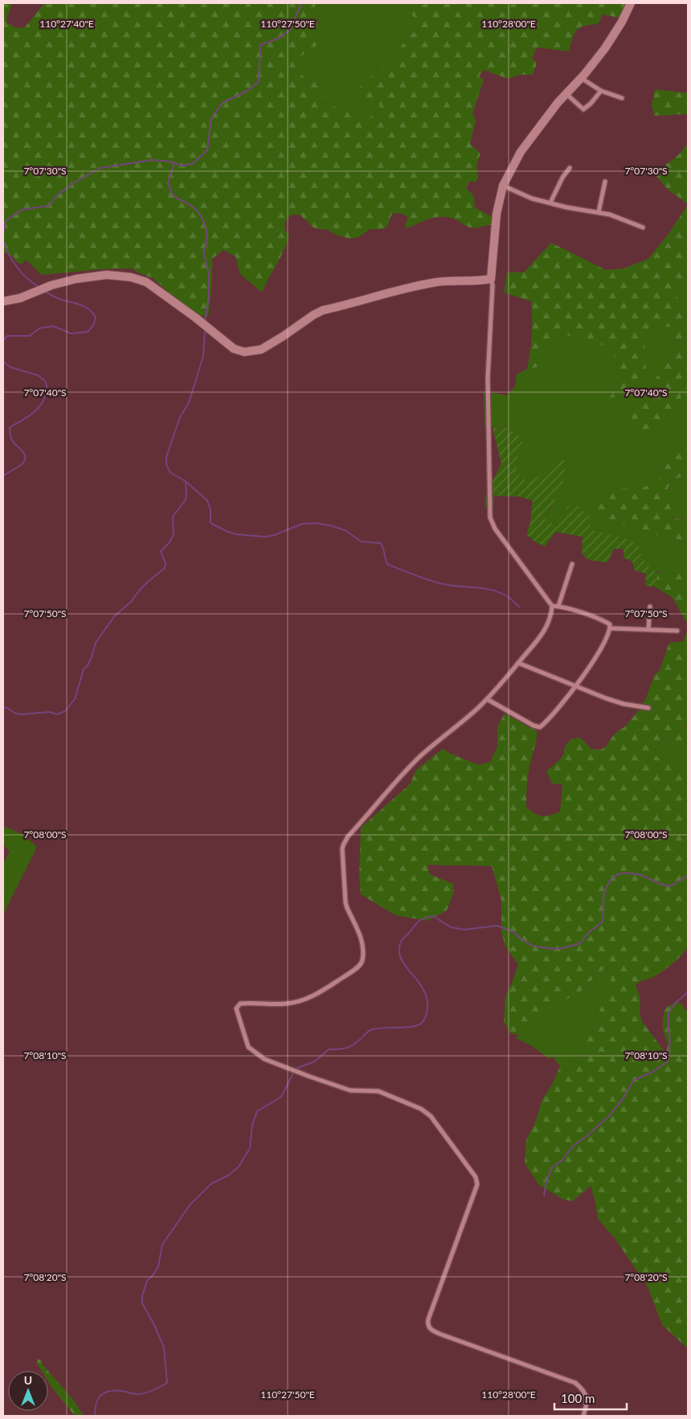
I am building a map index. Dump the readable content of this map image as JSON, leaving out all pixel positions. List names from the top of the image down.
{
  "scale_bar": "100 m",
  "north": "top",
  "coordinates": [
    "110°27'40\"E",
    "110°27'50\"E",
    "110°28'00\"E",
    "7°07'30\"S",
    "7°07'40\"S",
    "7°07'50\"S",
    "7°08'00\"S",
    "7°08'10\"S",
    "7°08'20\"S"
  ]
}
